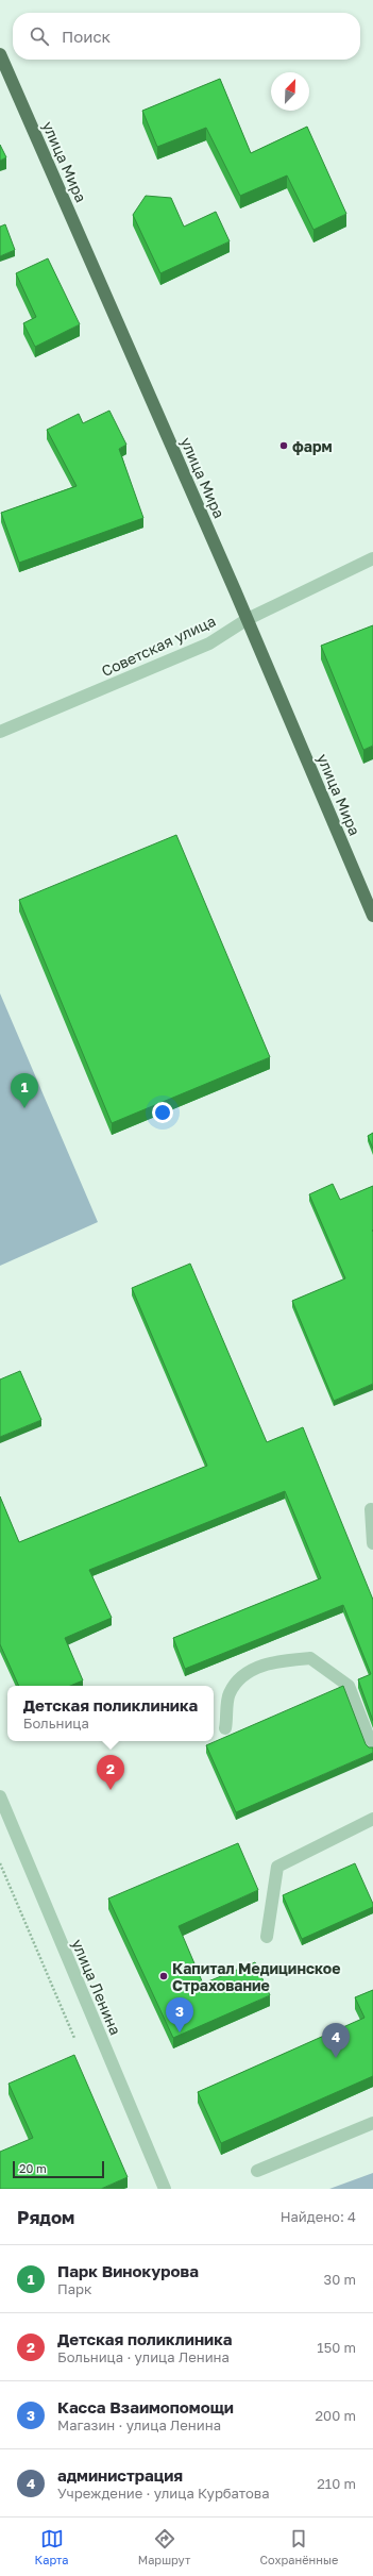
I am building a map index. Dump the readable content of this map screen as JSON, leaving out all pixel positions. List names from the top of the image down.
{
  "streets": {
    "main road": ["улица Мира"],
    "street": ["Советская улица", "улица Ленина"]
  },
  "crossings": [
    ["улица Мира", "Советская улица"]
  ],
  "places": ["фарм", "Капитал Медицинское Страхование"],
  "scale_bar": "20 m",
  "north": "top right",
  "page": {
    "search": "Поиск",
    "pins": [
      "1",
      "2",
      "3",
      "4"
    ],
    "popup": ["Детская поликлиника", "Больница"],
    "scale": "20 m",
    "heading": ["Рядом", "Найдено: 4"],
    "list": [
      {
        "mark": "1",
        "name": "Парк Винокурова",
        "note": "Парк",
        "value": "30 m"
      },
      {
        "mark": "2",
        "name": "Детская поликлиника",
        "note": "Больница · улица Ленина",
        "value": "150 m"
      },
      {
        "mark": "3",
        "name": "Касса Взаимопомощи",
        "note": "Магазин · улица Ленина",
        "value": "200 m"
      },
      {
        "mark": "4",
        "name": "администрация",
        "note": "Учреждение · улица Курбатова",
        "value": "210 m"
      }
    ],
    "nav": ["Карта", "Маршрут", "Сохранённые"]
  }
}
